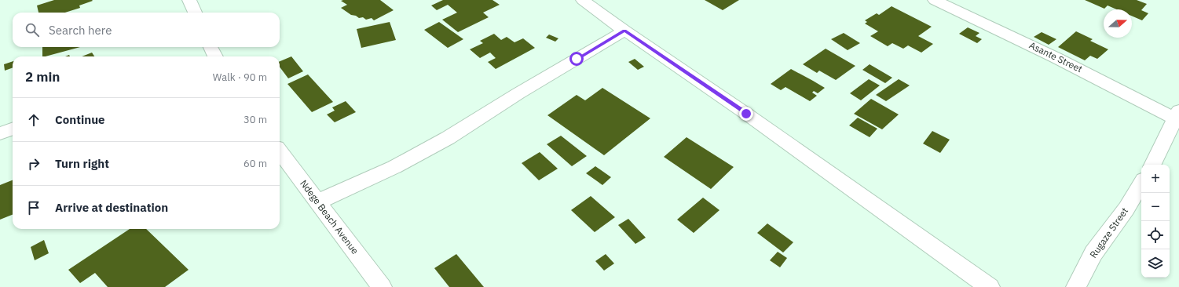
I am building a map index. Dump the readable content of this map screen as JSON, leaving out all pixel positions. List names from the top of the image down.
{
  "streets": {
    "street": ["Asante Street", "Ndege Beach Avenue", "Rugaze Street"]
  },
  "north": "right",
  "page": {
    "search": "Search here",
    "heading": ["2 min", "Walk · 90 m"],
    "list": [
      ["Continue", "30 m"],
      ["Turn right", "60 m"],
      "Arrive at destination"
    ],
    "map_buttons": ["+", "−"]
  }
}
